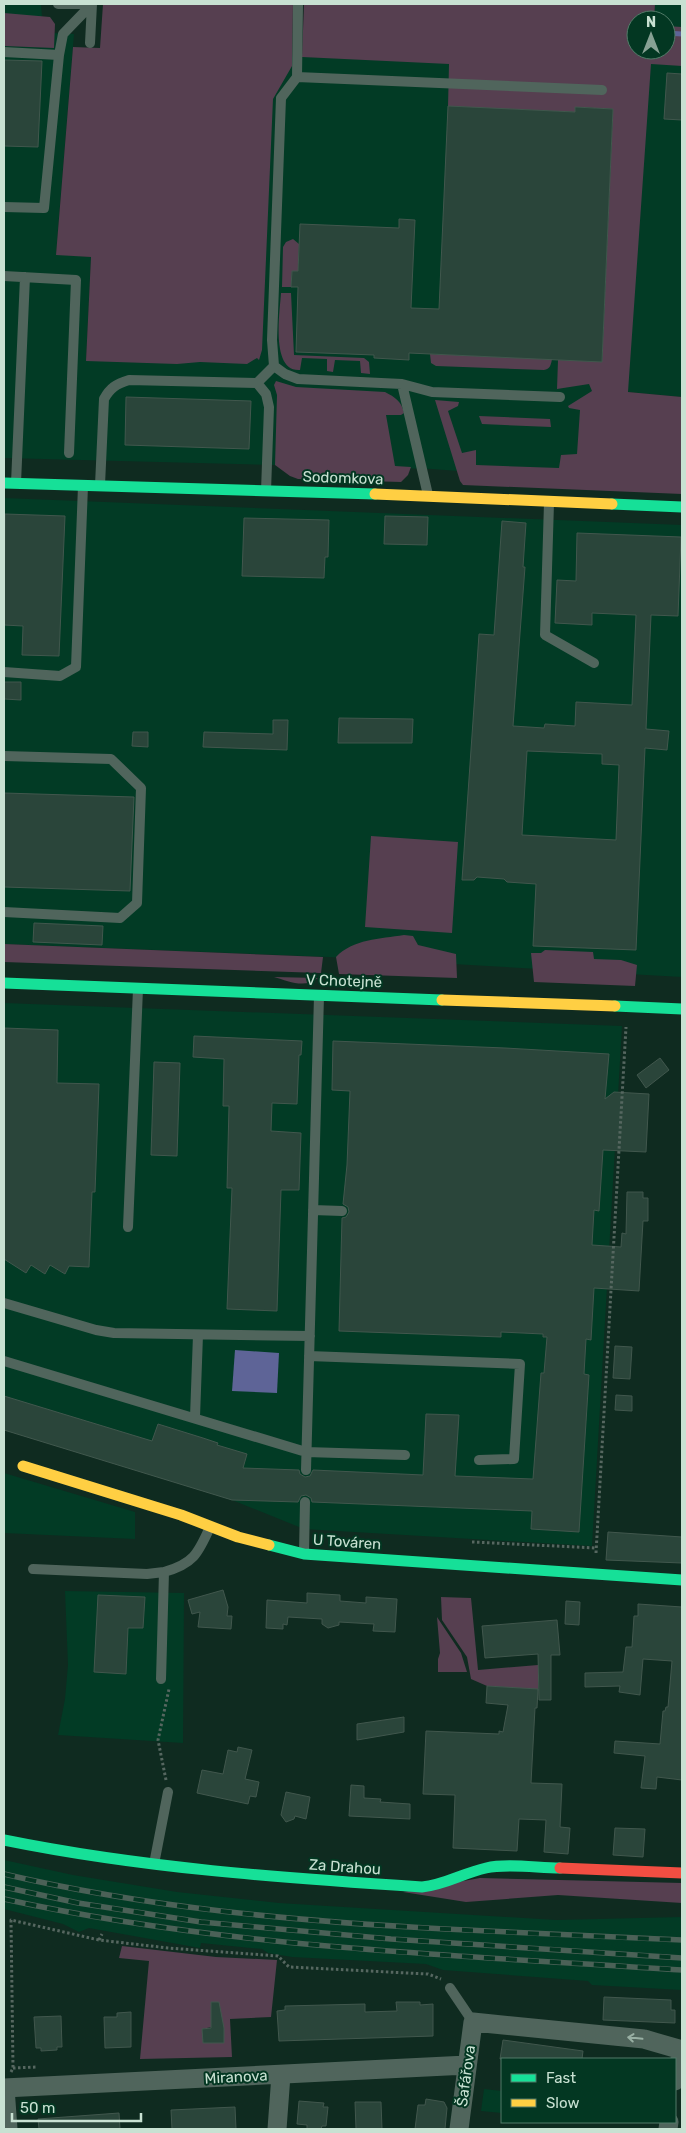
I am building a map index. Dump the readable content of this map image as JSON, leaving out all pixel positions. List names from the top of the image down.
{
  "streets": {
    "street": [
      "Sodomkova",
      "V Chotejně",
      "U Továren",
      "Za Drahou",
      "Šafářova",
      "Miranova"
    ]
  },
  "crossings": [
    ["Šafářova", "Miranova"]
  ],
  "legend": ["Fast", "Slow"],
  "scale_bar": "50 m",
  "north": "top"
}
